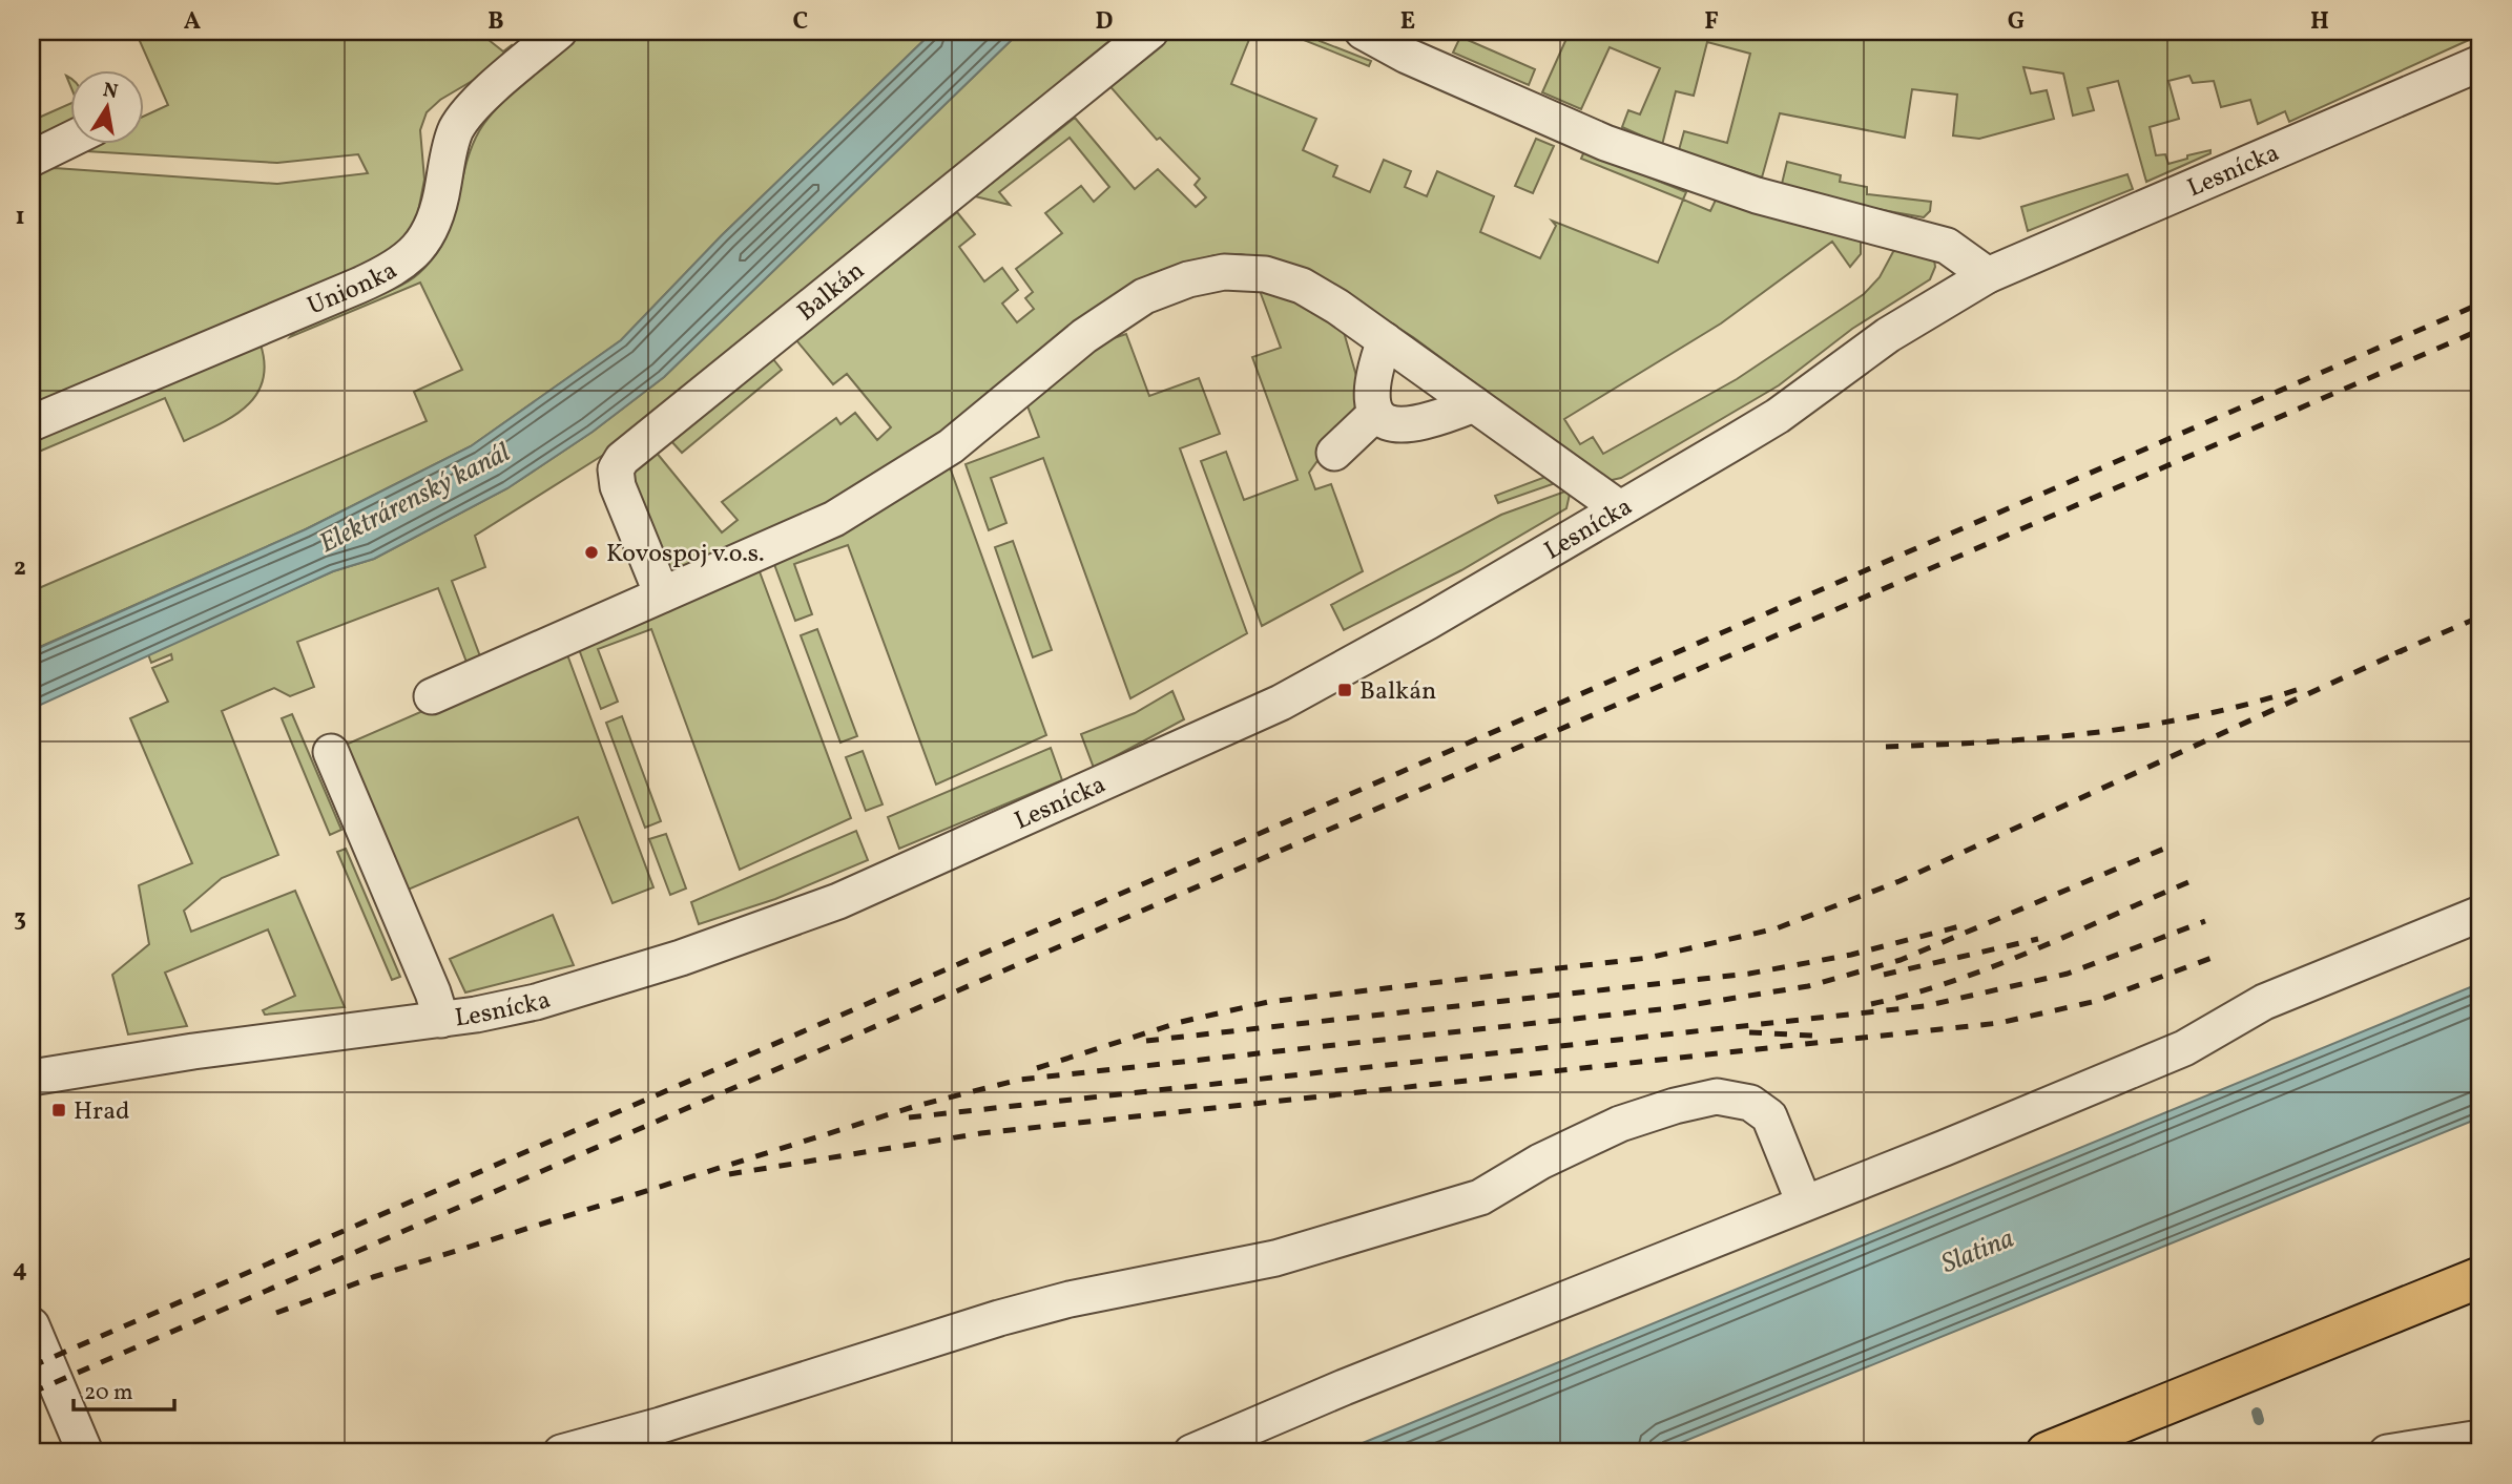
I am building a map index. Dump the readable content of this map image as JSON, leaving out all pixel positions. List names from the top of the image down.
{
  "streets": {
    "street": ["Lesnícka", "Unionka", "Balkán"]
  },
  "water": ["Elektrárenský kanál", "Slatina"],
  "places": {
    "other": ["Kovospoj v.o.s."],
    "transit": ["Balkán", "Hrad"]
  },
  "scale_bar": "20 m",
  "north": "top",
  "grid": {
    "columns": [
      "A",
      "B",
      "C",
      "D",
      "E",
      "F",
      "G",
      "H"
    ],
    "rows": [
      "1",
      "2",
      "3",
      "4"
    ]
  }
}
